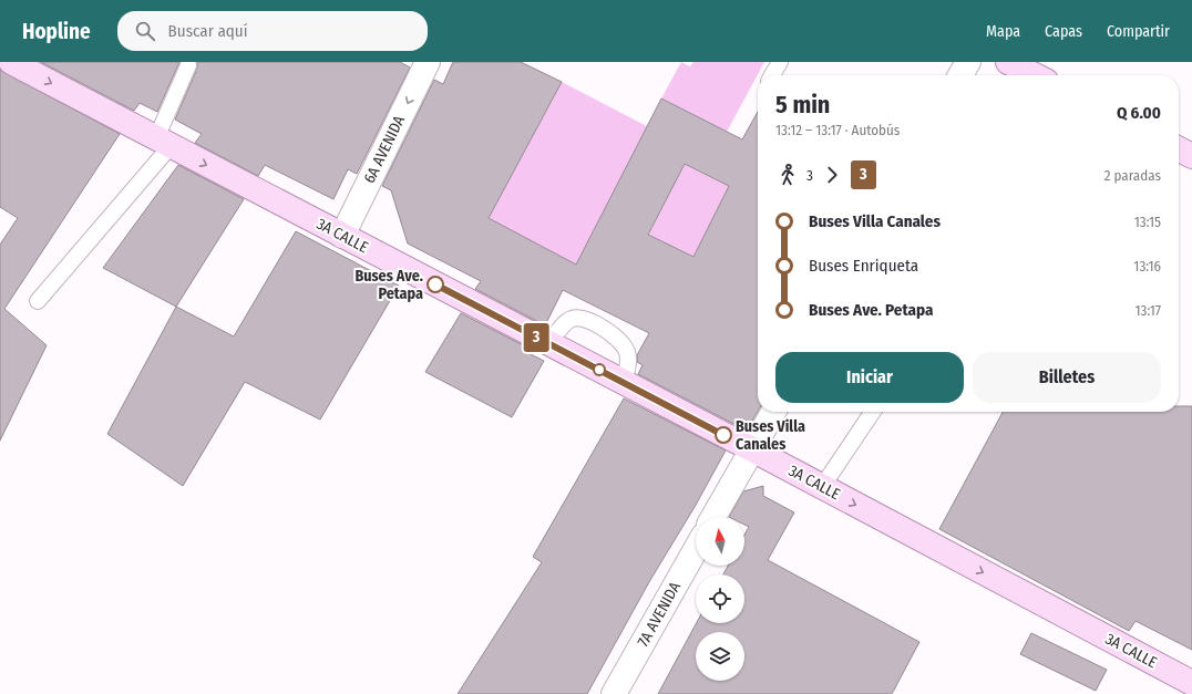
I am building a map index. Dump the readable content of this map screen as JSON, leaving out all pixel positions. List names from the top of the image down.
{
  "streets": {
    "main road": ["3A CALLE"],
    "street": ["6A AVENIDA", "7A AVENIDA"]
  },
  "crossings": [
    ["6A AVENIDA", "3A CALLE"]
  ],
  "one_way": ["6A AVENIDA", "3A CALLE"],
  "places": ["Buses Ave. Petapa", "Buses Villa Canales"],
  "lines": ["bus line 3"],
  "north": "top",
  "page": {
    "header": "Hopline",
    "search": "Buscar aquí",
    "nav": ["Mapa", "Capas", "Compartir"],
    "on_map": "3",
    "heading": ["5 min", "13:12 – 13:17 · Autobús", "Q 6.00"],
    "legs": ["3", "3", "2 paradas"],
    "list": [
      {
        "name": "Buses Villa Canales",
        "value": "13:15"
      },
      {
        "name": "Buses Enriqueta",
        "value": "13:16"
      },
      {
        "name": "Buses Ave. Petapa",
        "value": "13:17"
      }
    ],
    "buttons": ["Iniciar", "Billetes"]
  }
}
